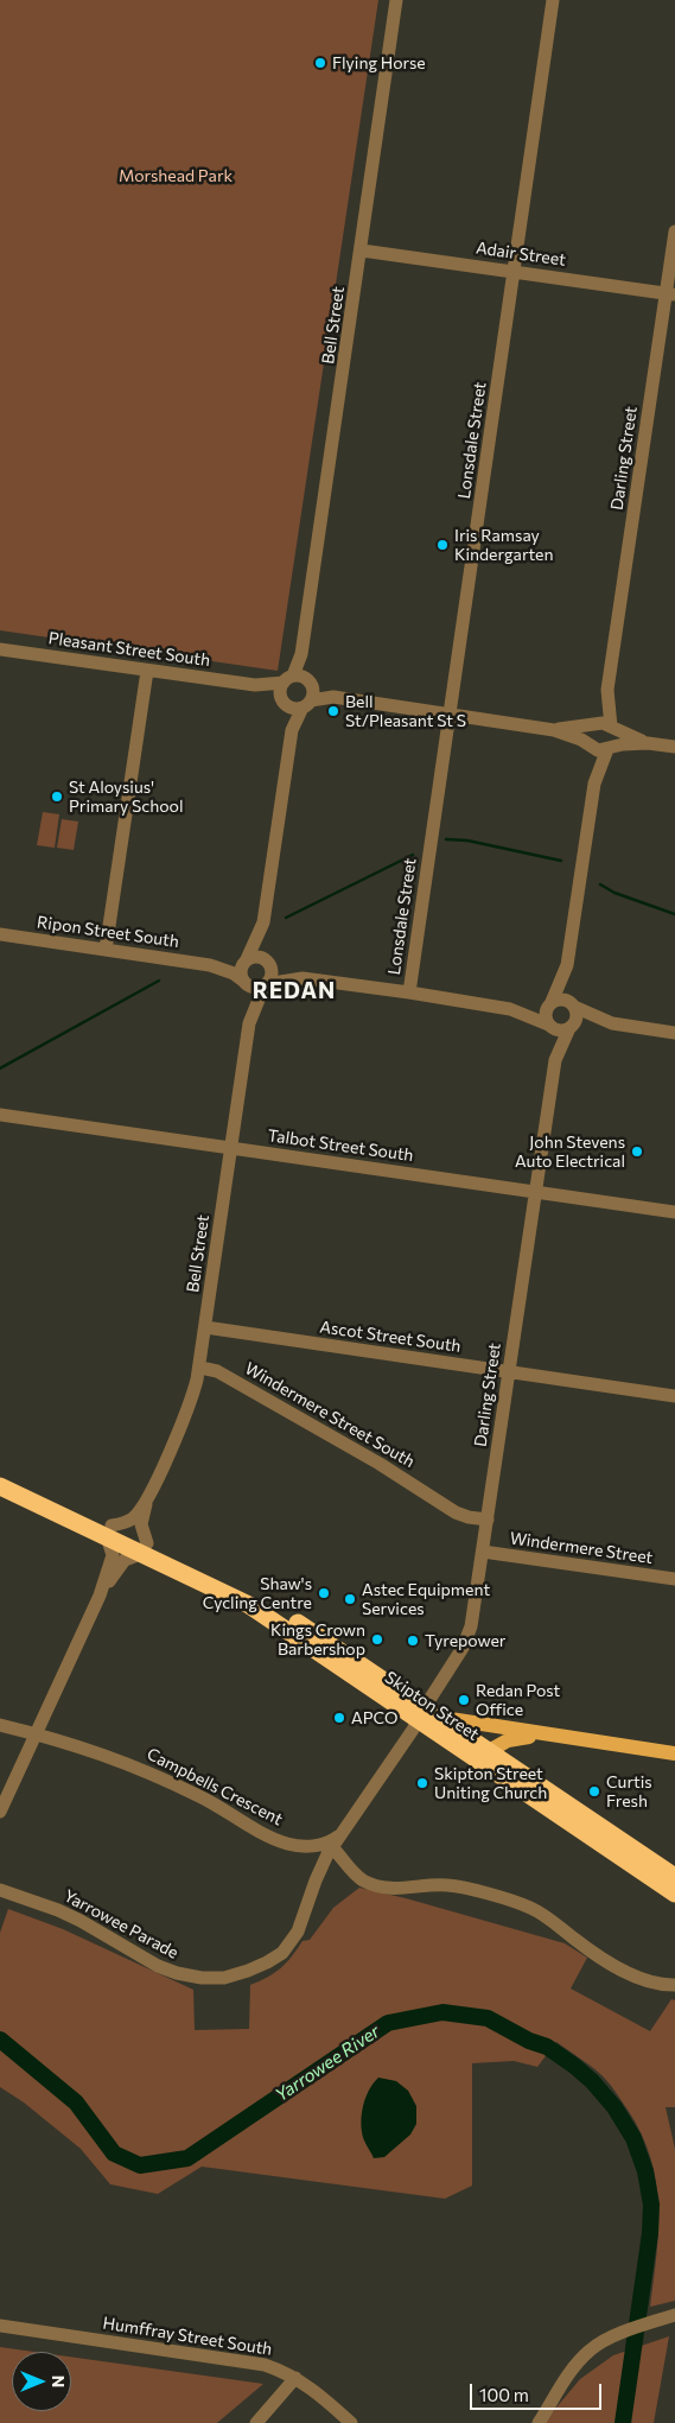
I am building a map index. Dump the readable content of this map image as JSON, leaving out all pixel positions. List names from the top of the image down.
{
  "streets": {
    "highway": ["Skipton Street"],
    "street": [
      "Adair Street",
      "Bell Street",
      "Lonsdale Street",
      "Darling Street",
      "Pleasant Street South",
      "Ripon Street South",
      "Talbot Street South",
      "Ascot Street South",
      "Windermere Street South",
      "Windermere Street",
      "Campbells Crescent",
      "Yarrowee Parade",
      "Humffray Street South"
    ]
  },
  "crossings": [
    ["Adair Street", "Bell Street"],
    ["Adair Street", "Lonsdale Street"],
    ["Adair Street", "Darling Street"],
    ["Bell Street", "Pleasant Street South"],
    ["Bell Street", "Ripon Street South"],
    ["Bell Street", "Talbot Street South"],
    ["Bell Street", "Ascot Street South"],
    ["Bell Street", "Windermere Street South"],
    ["Bell Street", "Skipton Street"],
    ["Darling Street", "Talbot Street South"],
    ["Darling Street", "Ascot Street South"],
    ["Darling Street", "Windermere Street South"],
    ["Darling Street", "Windermere Street"],
    ["Darling Street", "Skipton Street"],
    ["Darling Street", "Yarrowee Parade"],
    ["Skipton Street", "Yarrowee Parade"],
    ["Campbells Crescent", "Yarrowee Parade"]
  ],
  "districts": ["REDAN"],
  "water": ["Yarrowee River"],
  "parks": ["Morshead Park"],
  "places": [
    "Flying Horse",
    "Iris Ramsay Kindergarten",
    "Bell St/Pleasant St S",
    "St Aloysius' Primary School",
    "John Stevens Auto Electrical",
    "Shaw's Cycling Centre",
    "Astec Equipment Services",
    "Kings Crown Barbershop",
    "Tyrepower",
    "Redan Post Office",
    "APCO",
    "Skipton Street Uniting Church",
    "Curtis Fresh"
  ],
  "scale_bar": "100 m",
  "north": "right"
}
